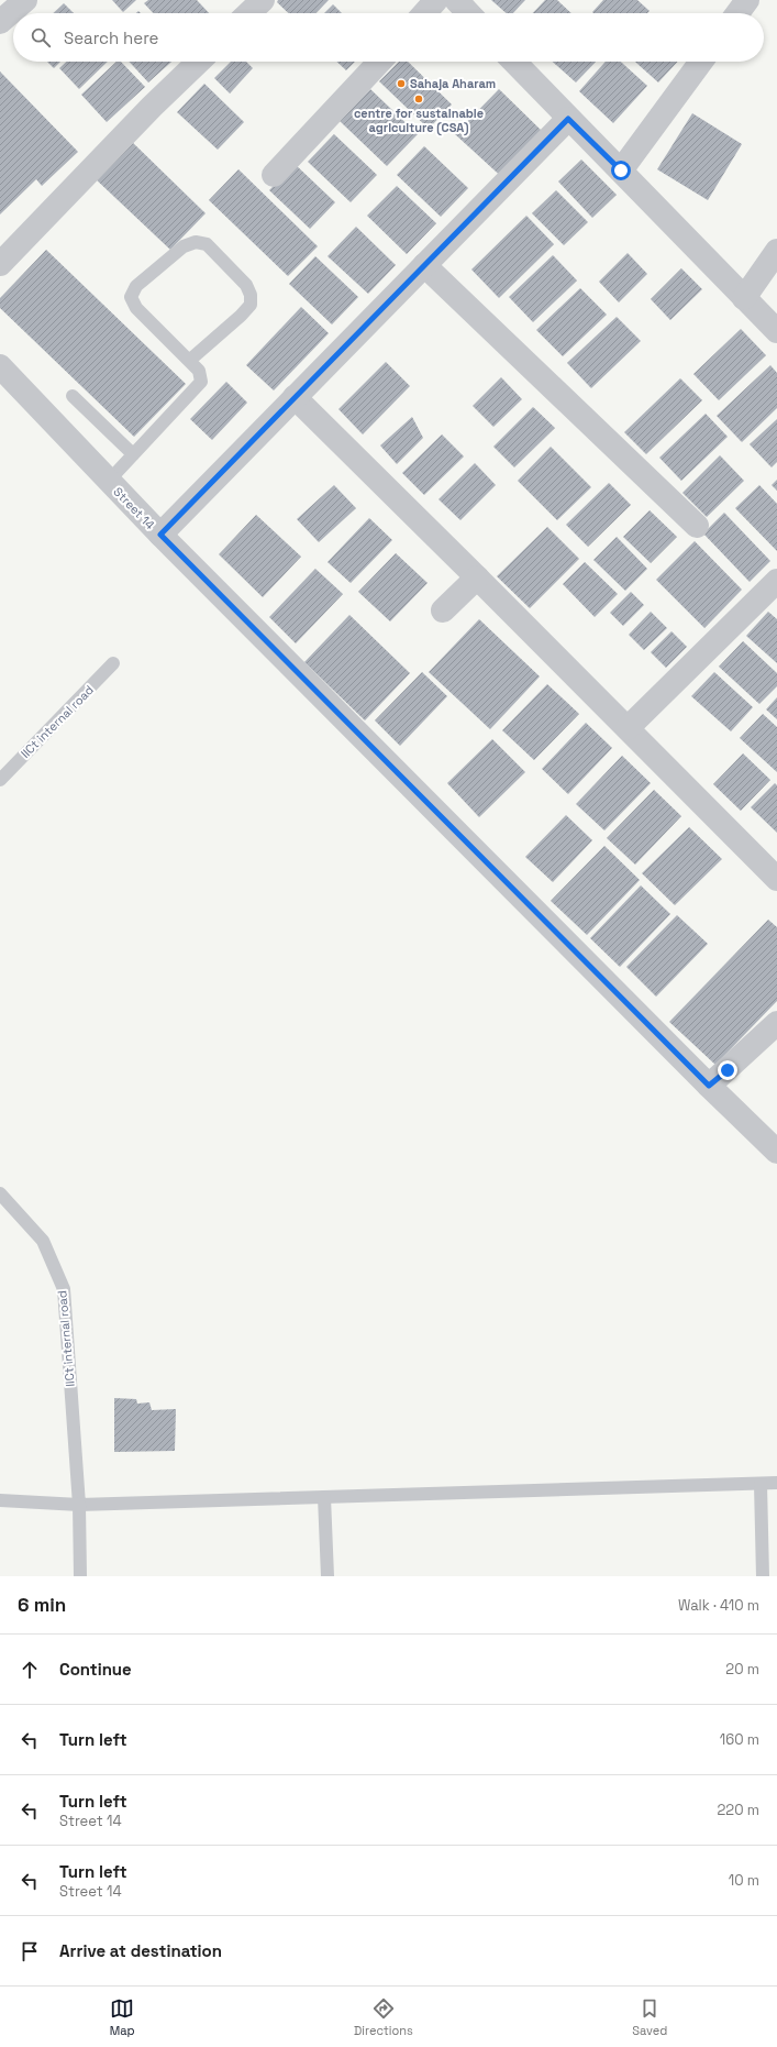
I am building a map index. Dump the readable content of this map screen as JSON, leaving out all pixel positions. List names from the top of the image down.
{
  "streets": {
    "street": ["Street 14"],
    "lane": ["IICt internal road"]
  },
  "places": ["Sahaja Aharam", "centre for sustainable agriculture (CSA)"],
  "page": {
    "search": "Search here",
    "heading": ["6 min", "Walk · 410 m"],
    "list": [
      ["Continue", "20 m"],
      ["Turn left", "160 m"],
      ["Turn left", "Street 14", "220 m"],
      ["Turn left", "Street 14", "10 m"],
      "Arrive at destination"
    ],
    "nav": ["Map", "Directions", "Saved"]
  }
}
